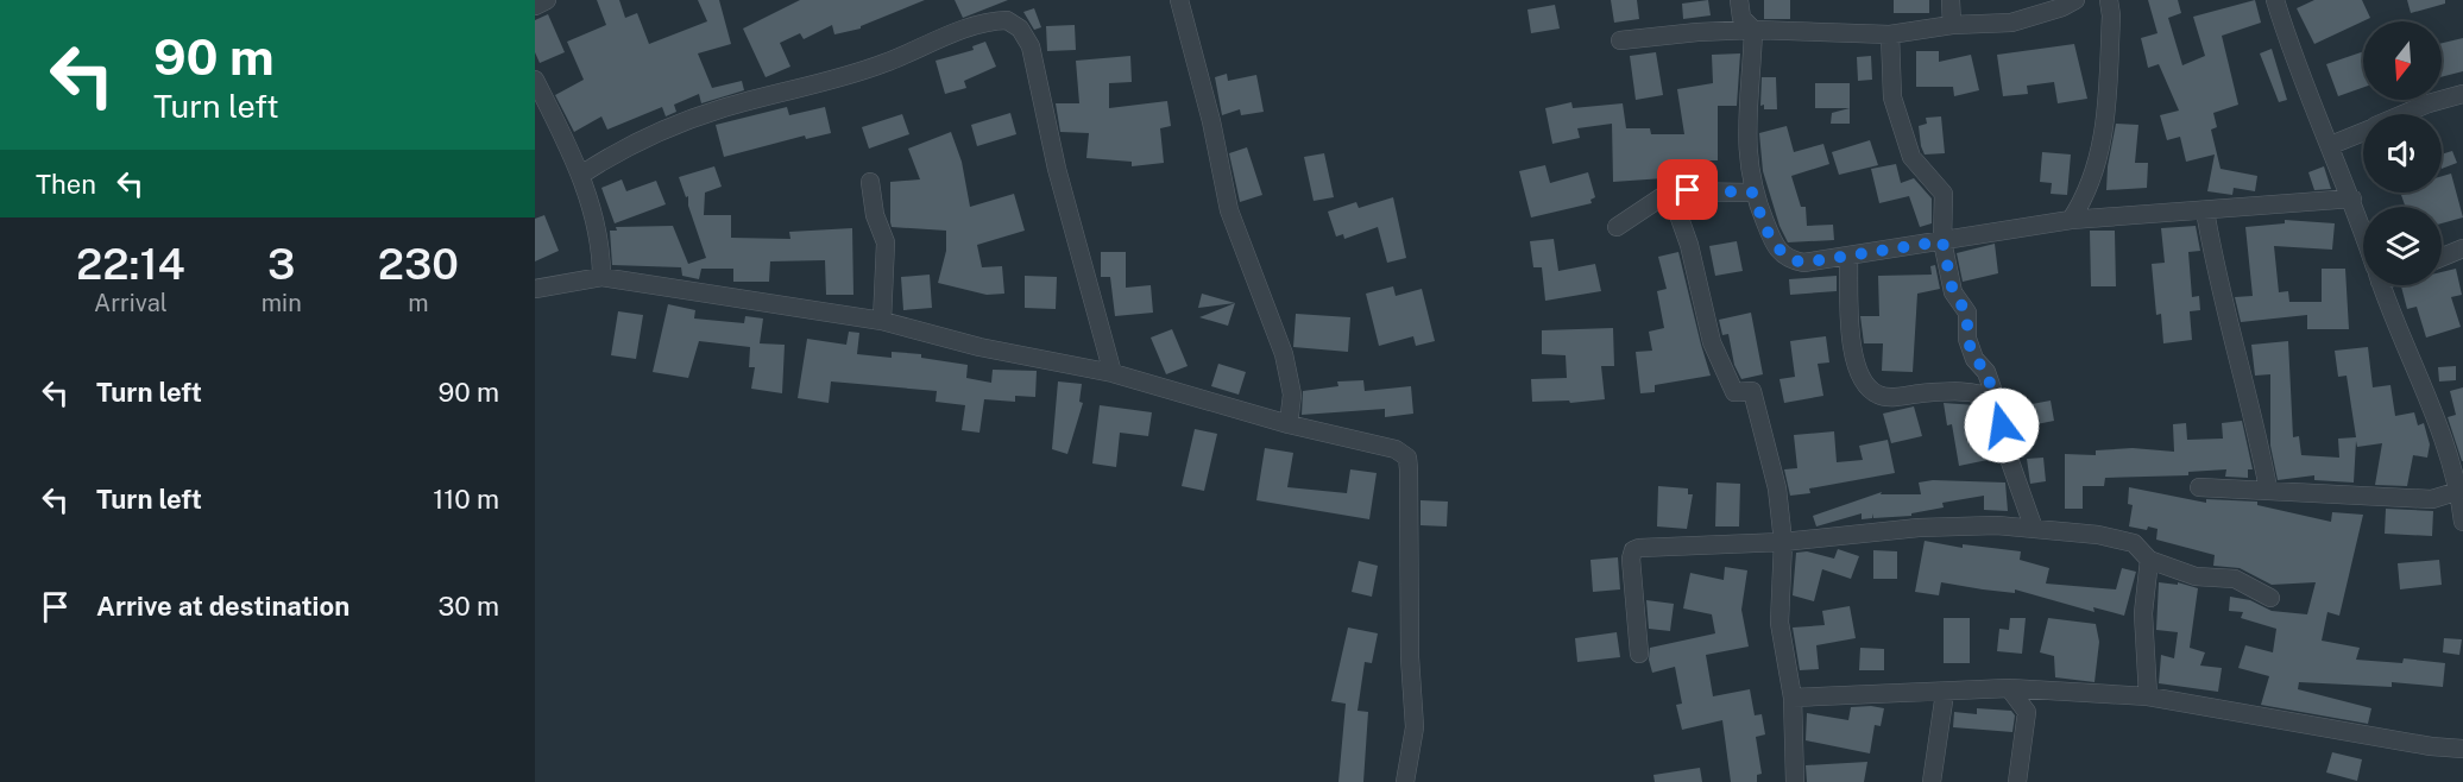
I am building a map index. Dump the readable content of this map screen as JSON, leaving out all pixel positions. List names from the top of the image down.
{
  "north": "bottom",
  "page": {
    "turn": ["90 m", "Turn left"],
    "then": "Then",
    "eta": [
      "22:14",
      "Arrival",
      "3",
      "min",
      "230",
      "m"
    ],
    "list": [
      {
        "name": "Turn left",
        "value": "90 m"
      },
      {
        "name": "Turn left",
        "value": "110 m"
      },
      {
        "name": "Arrive at destination",
        "value": "30 m"
      }
    ]
  }
}
